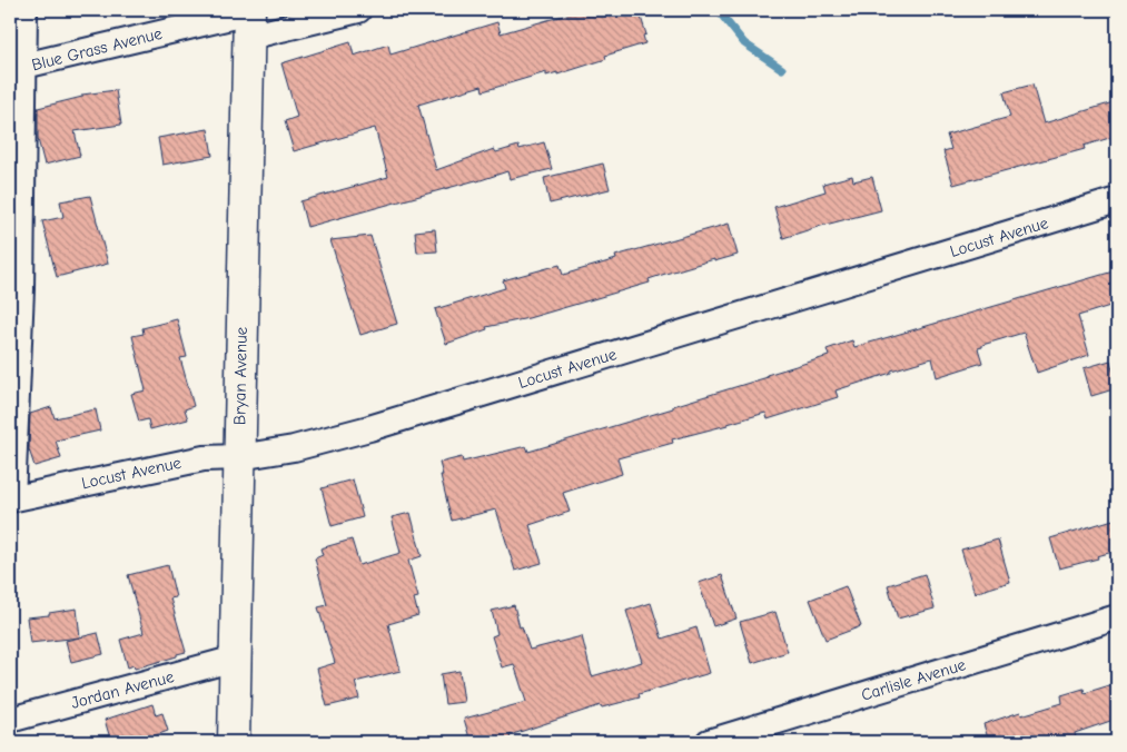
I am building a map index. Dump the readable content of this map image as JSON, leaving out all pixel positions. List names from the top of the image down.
{
  "streets": {
    "street": [
      "Blue Grass Avenue",
      "Locust Avenue",
      "Bryan Avenue",
      "Carlisle Avenue",
      "Jordan Avenue"
    ]
  },
  "crossings": [
    ["Blue Grass Avenue", "Bryan Avenue"],
    ["Locust Avenue", "Bryan Avenue"],
    ["Bryan Avenue", "Jordan Avenue"]
  ]
}
